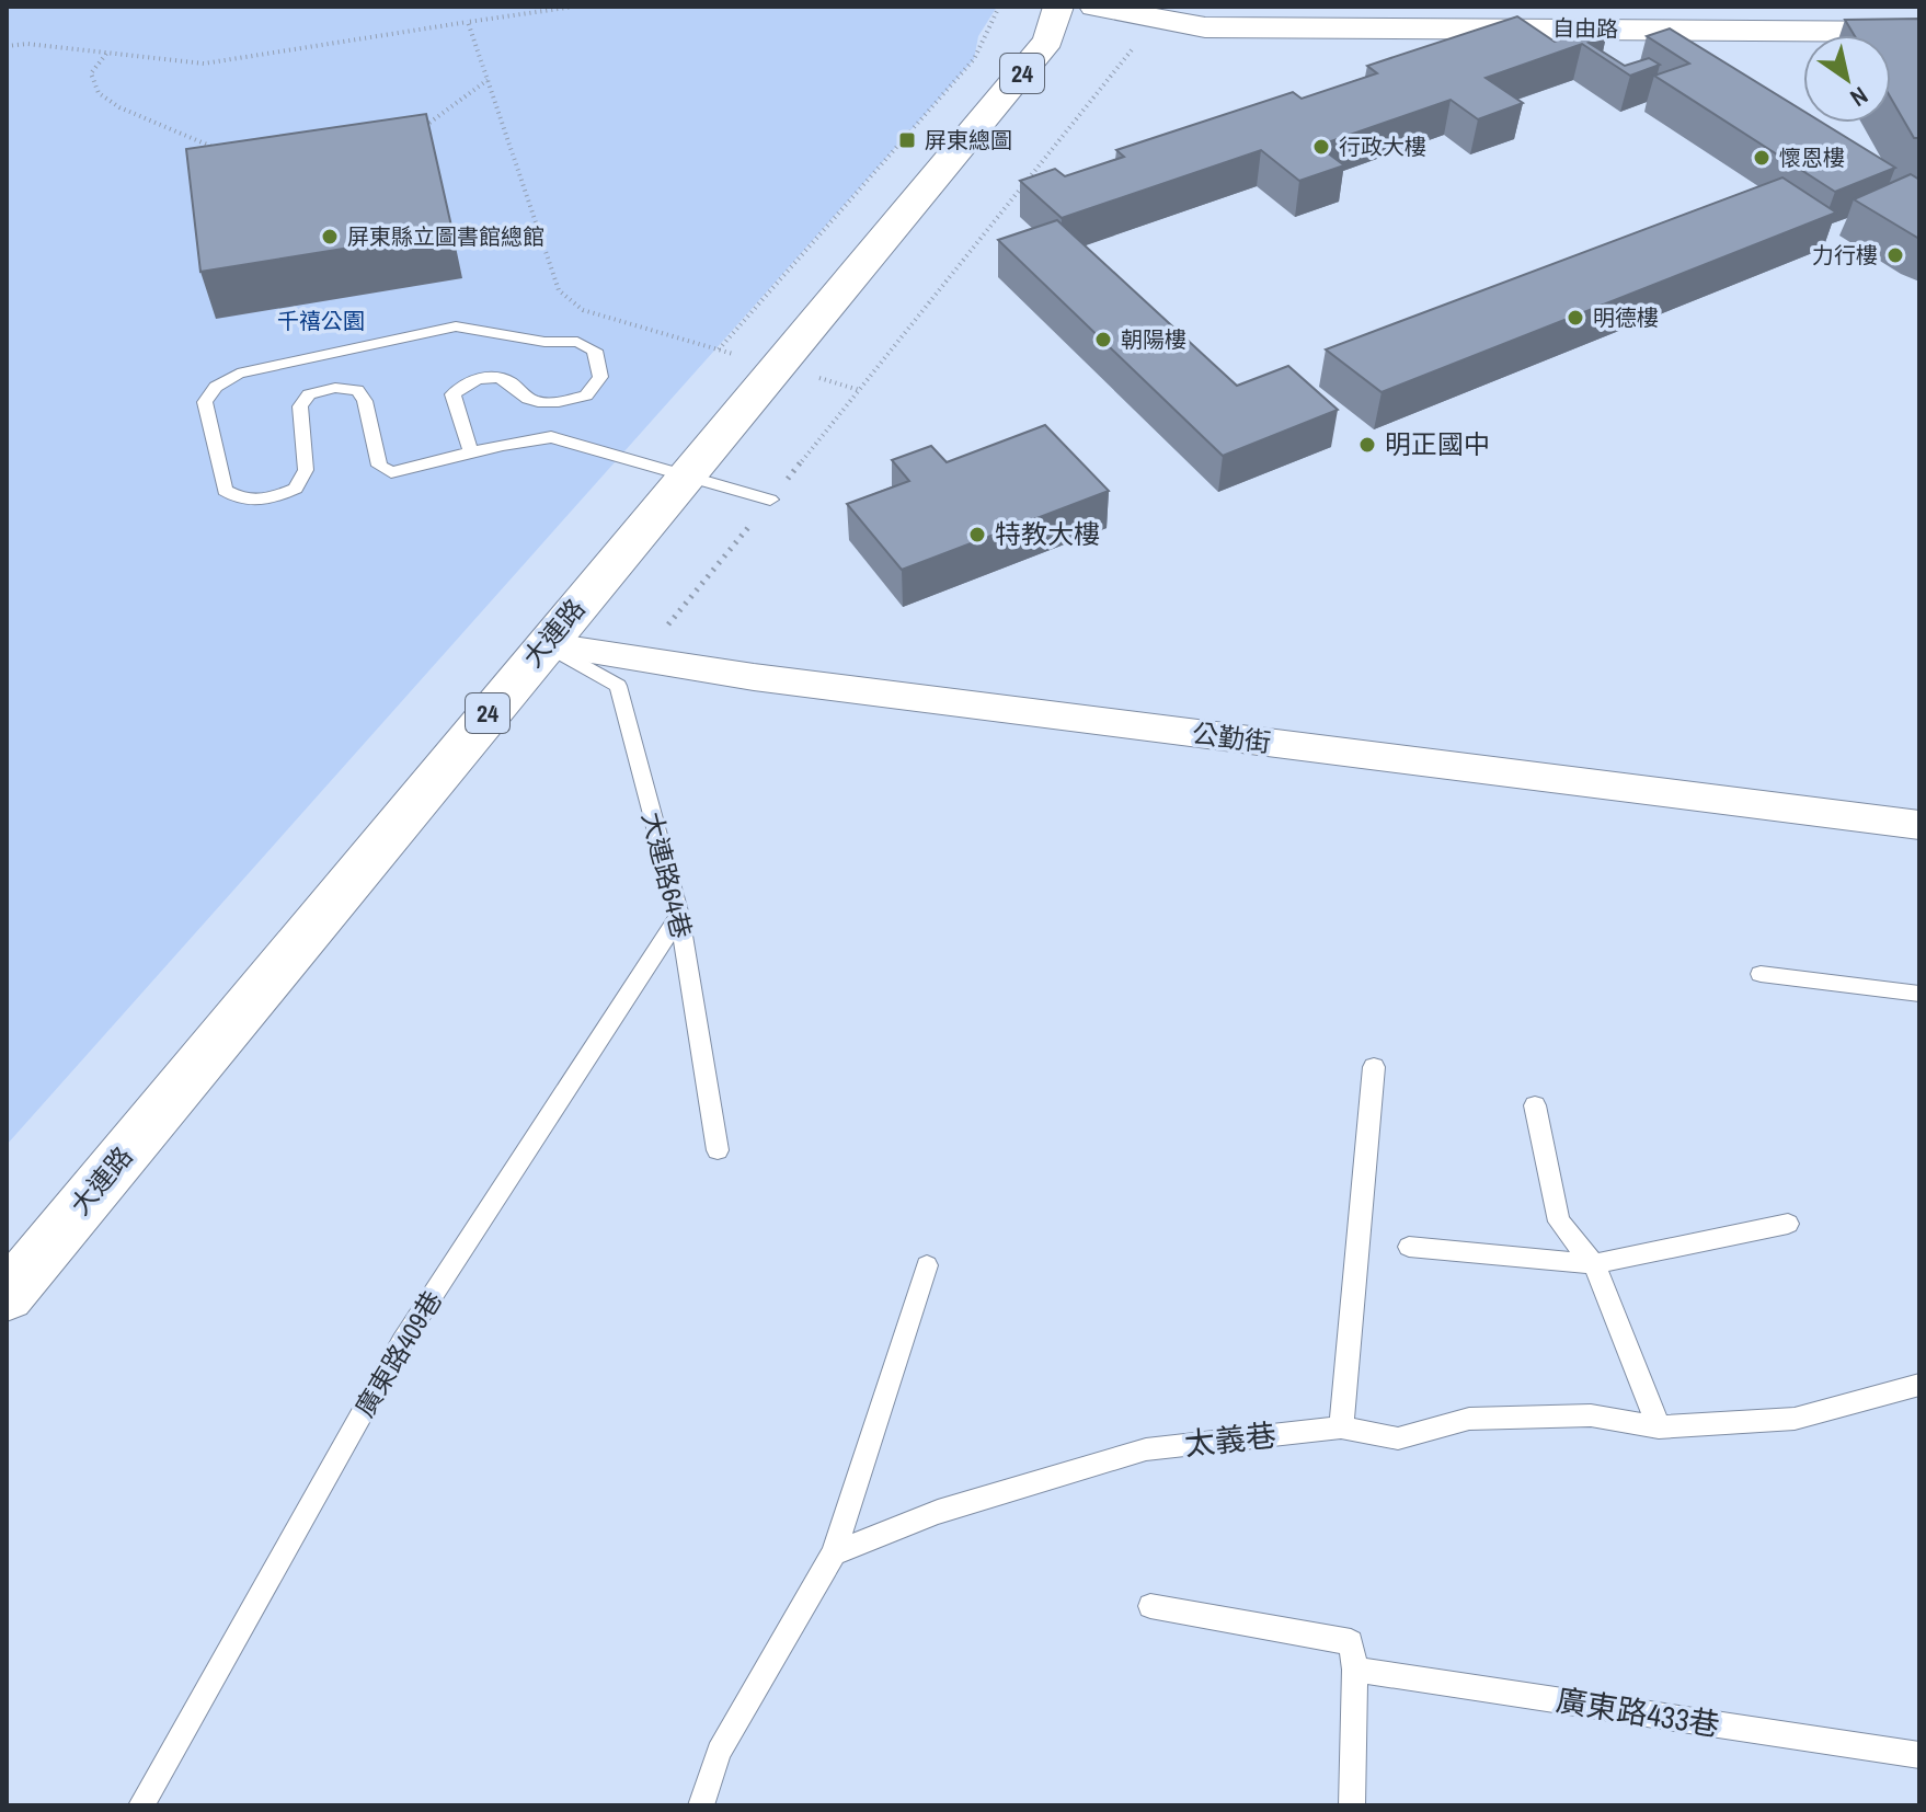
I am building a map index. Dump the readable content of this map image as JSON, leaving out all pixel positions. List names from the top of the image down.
{
  "streets": {
    "main road": ["自由路", "24", "大連路"],
    "street": ["公勤街"],
    "lane": [
      "大連路64巷",
      "廣東路409巷",
      "太義巷",
      "廣東路433巷"
    ]
  },
  "crossings": [
    ["大連路", "公勤街"],
    ["大連路", "大連路64巷"],
    ["公勤街", "大連路64巷"],
    ["大連路64巷", "廣東路409巷"]
  ],
  "parks": ["千禧公園"],
  "places": {
    "transit": ["屏東總圖"],
    "other": [
      "行政大樓",
      "懷恩樓",
      "屏東縣立圖書館總館",
      "力行樓",
      "明德樓",
      "朝陽樓",
      "明正國中",
      "特教大樓"
    ]
  },
  "north": "bottom right"
}
